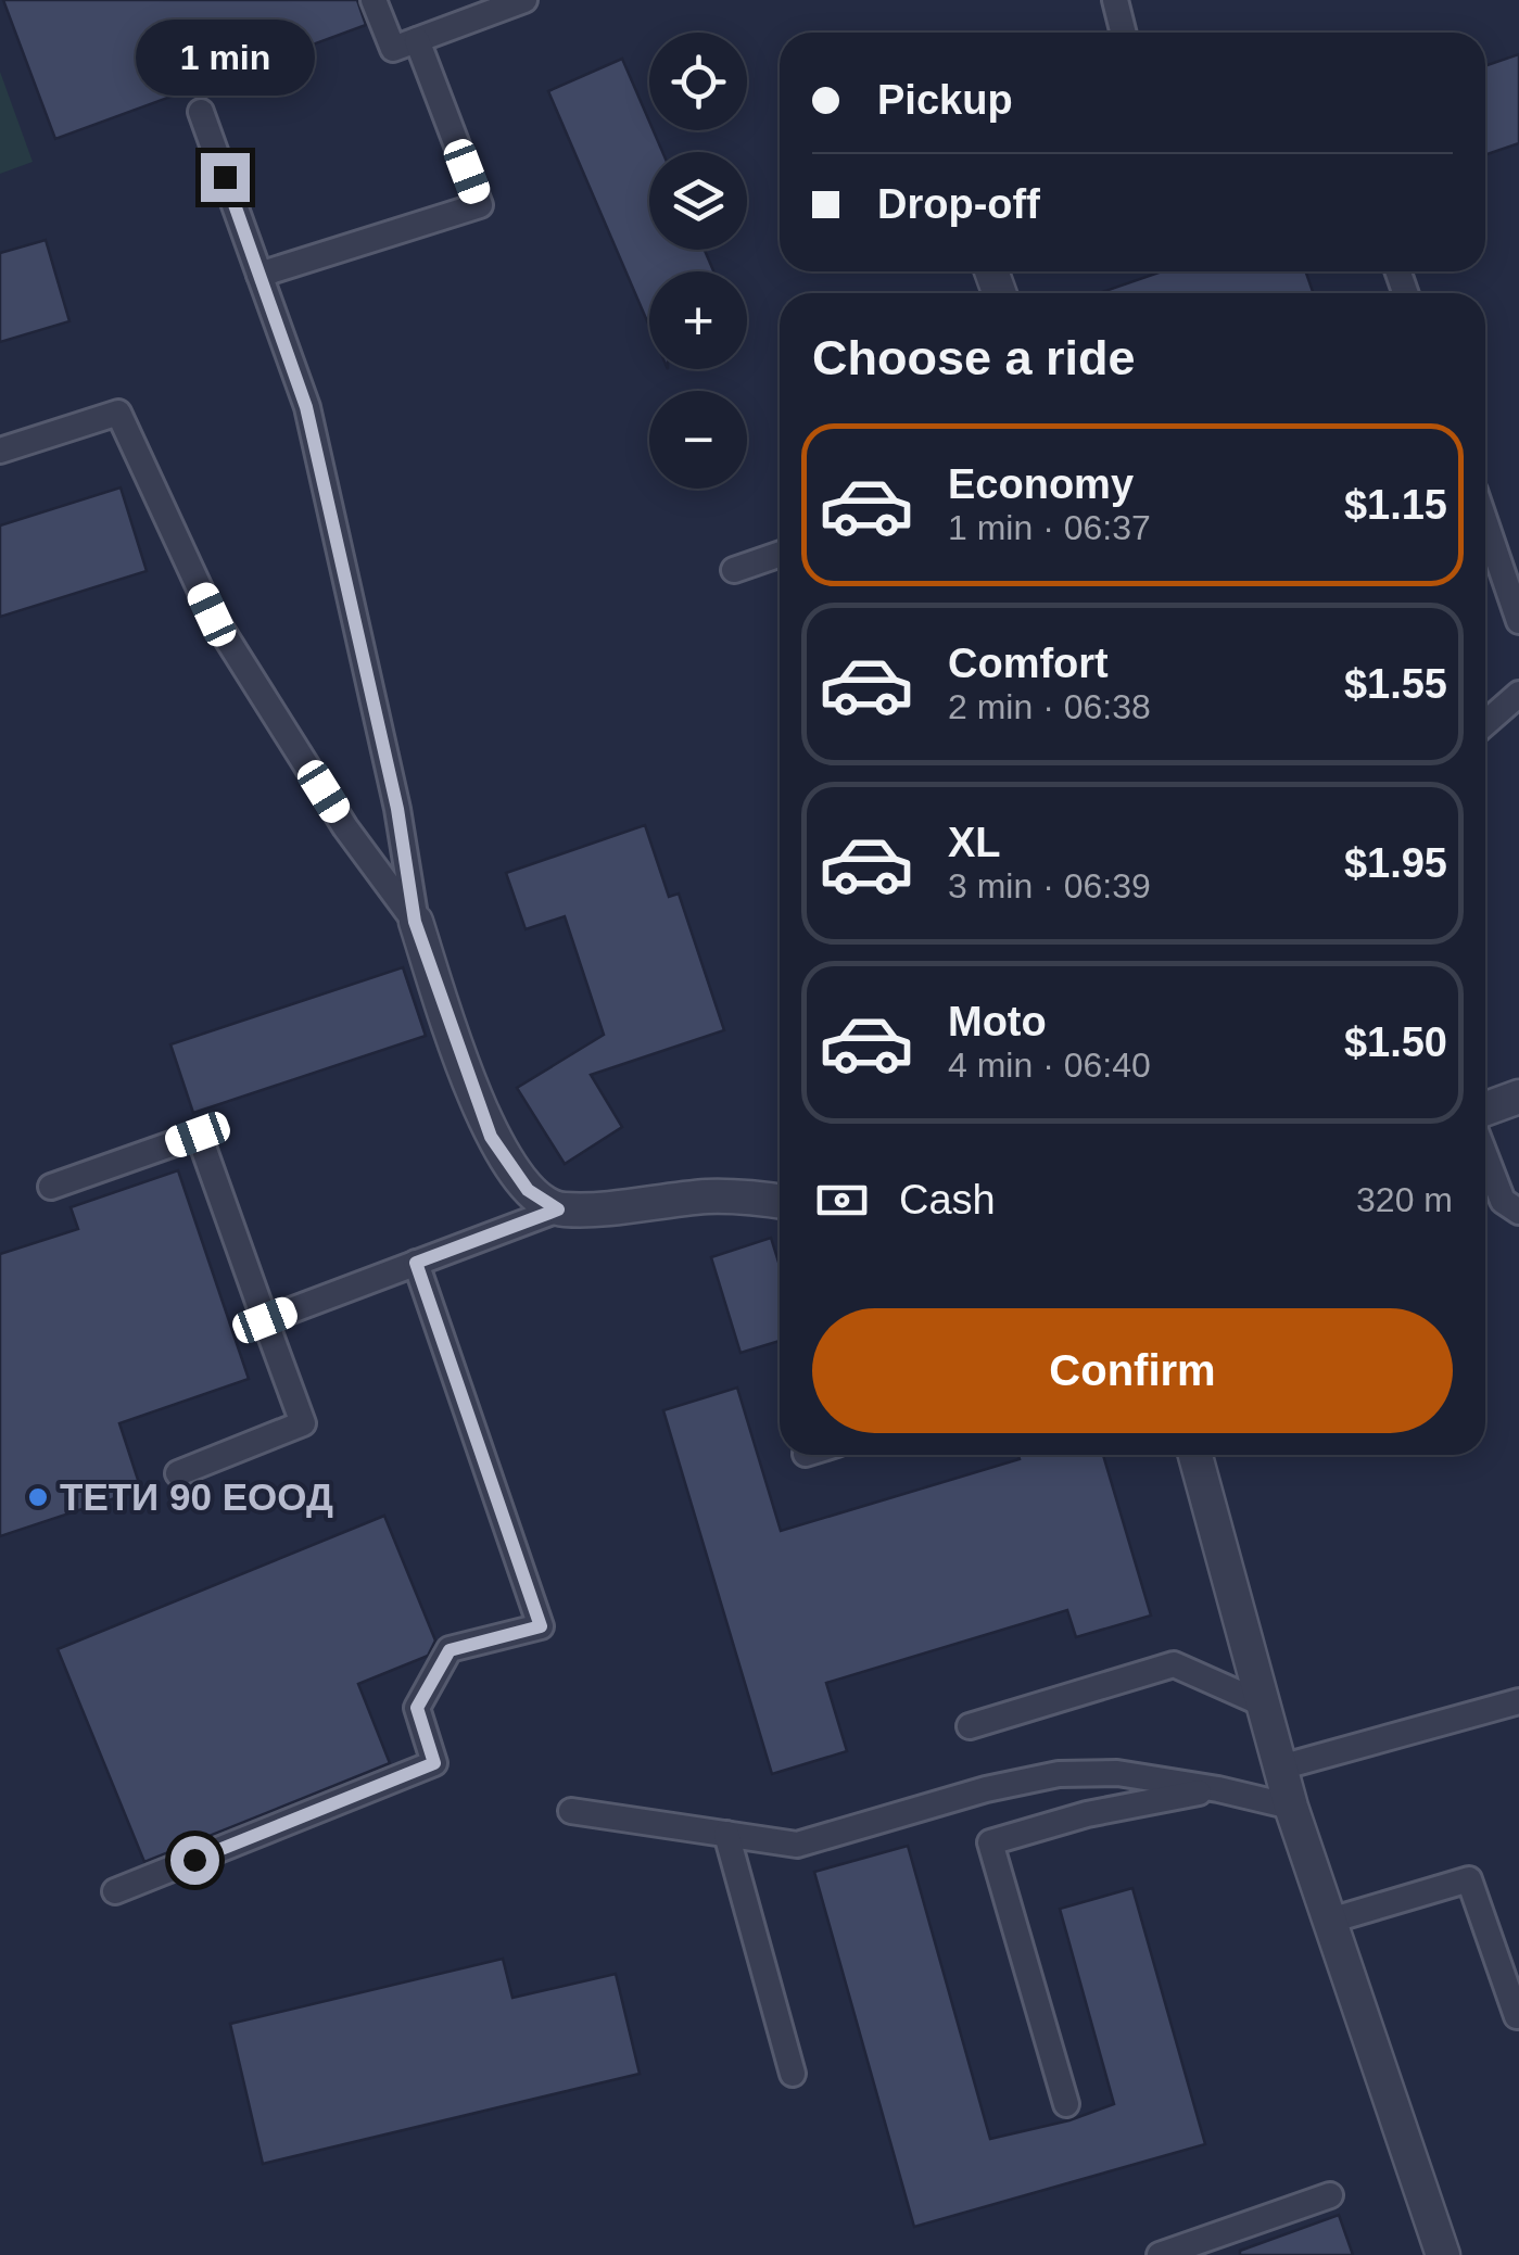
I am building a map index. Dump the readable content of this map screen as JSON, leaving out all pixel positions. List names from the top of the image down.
{
  "places": ["ТЕТИ 90 ЕООД"],
  "page": {
    "bubble": "1 min",
    "map_buttons": ["+", "−"],
    "banner": ["Pickup", "Drop-off"],
    "heading": "Choose a ride",
    "list": [
      {
        "name": "Economy",
        "note": "1 min · 06:37",
        "value": "$1.15"
      },
      {
        "name": "Comfort",
        "note": "2 min · 06:38",
        "value": "$1.55"
      },
      {
        "name": "XL",
        "note": "3 min · 06:39",
        "value": "$1.95"
      },
      {
        "name": "Moto",
        "note": "4 min · 06:40",
        "value": "$1.50"
      }
    ],
    "pay": ["Cash", "320 m"],
    "buttons": "Confirm"
  }
}
